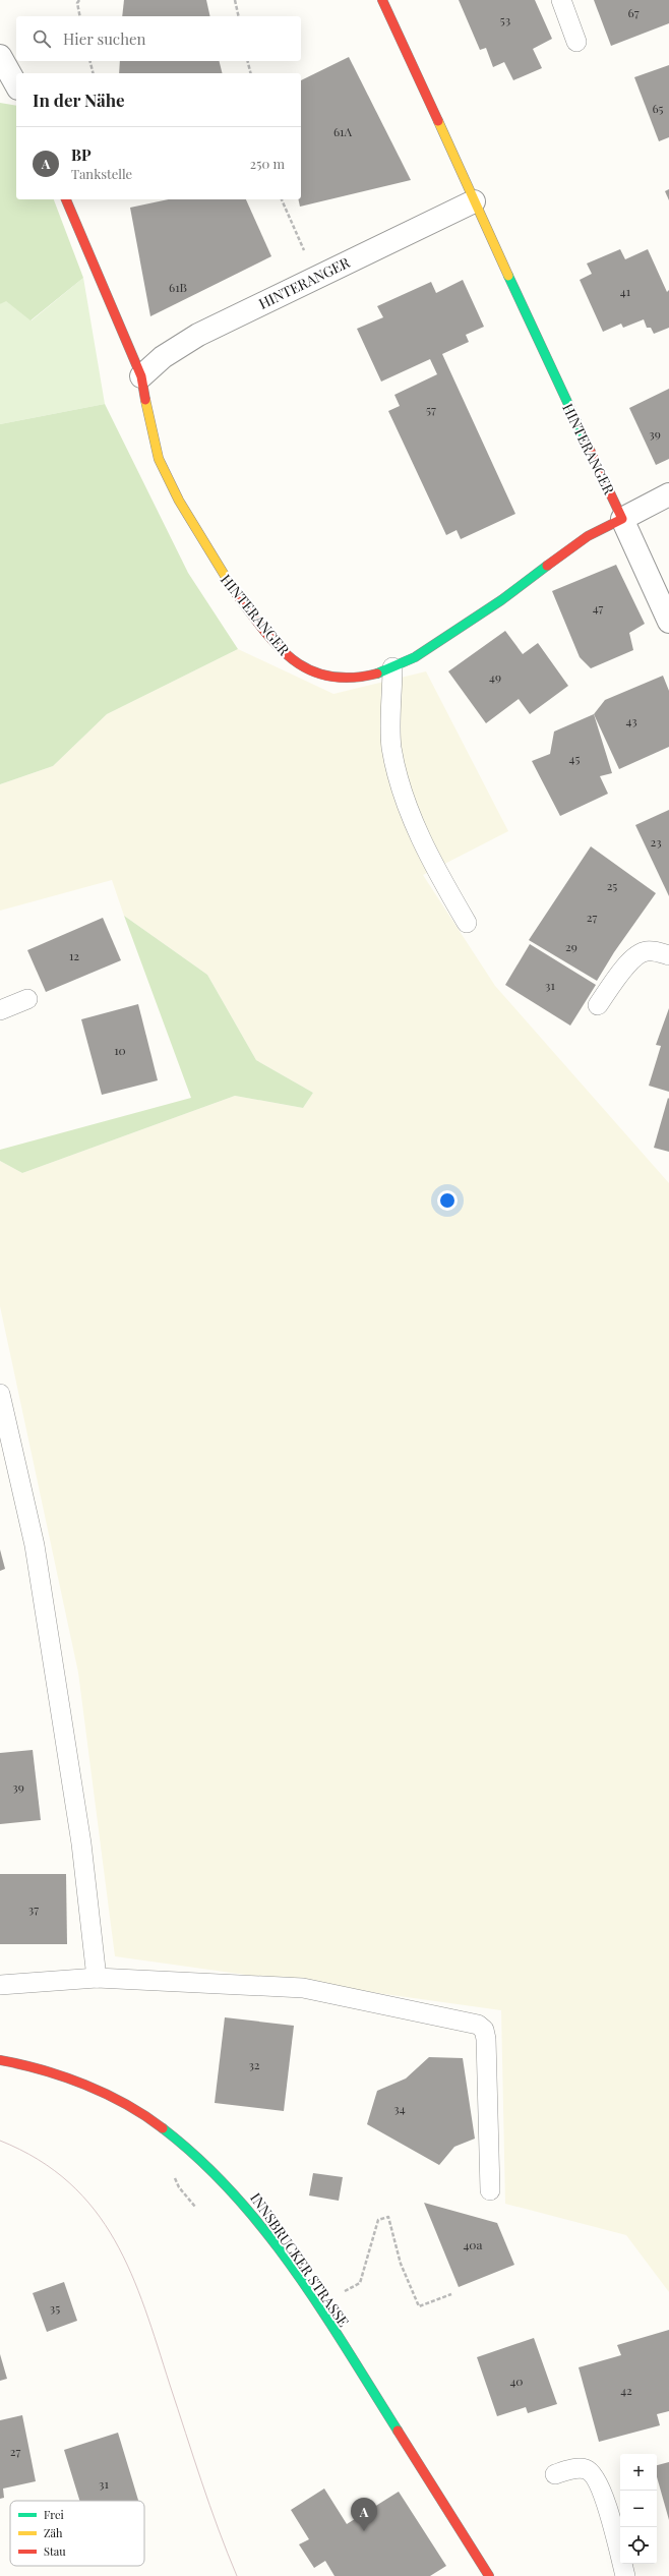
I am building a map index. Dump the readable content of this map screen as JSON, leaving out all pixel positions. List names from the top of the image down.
{
  "streets": {
    "street": ["HINTERANGER", "INNSBRUCKER STRASSE"]
  },
  "house_numbers": [
    "67",
    "53",
    "65",
    "61A",
    "61B",
    "41",
    "57",
    "39",
    "47",
    "49",
    "43",
    "45",
    "23",
    "25",
    "27",
    "29",
    "12",
    "31",
    "10",
    "39",
    "37",
    "32",
    "34",
    "40a",
    "35",
    "40",
    "42",
    "27",
    "31"
  ],
  "legend": ["Frei", "Zäh", "Stau"],
  "page": {
    "search": "Hier suchen",
    "heading": "In der Nähe",
    "list": [
      {
        "mark": "A",
        "name": "BP",
        "note": "Tankstelle",
        "value": "250 m"
      }
    ],
    "map_buttons": ["+", "−"],
    "pins": "A"
  }
}
